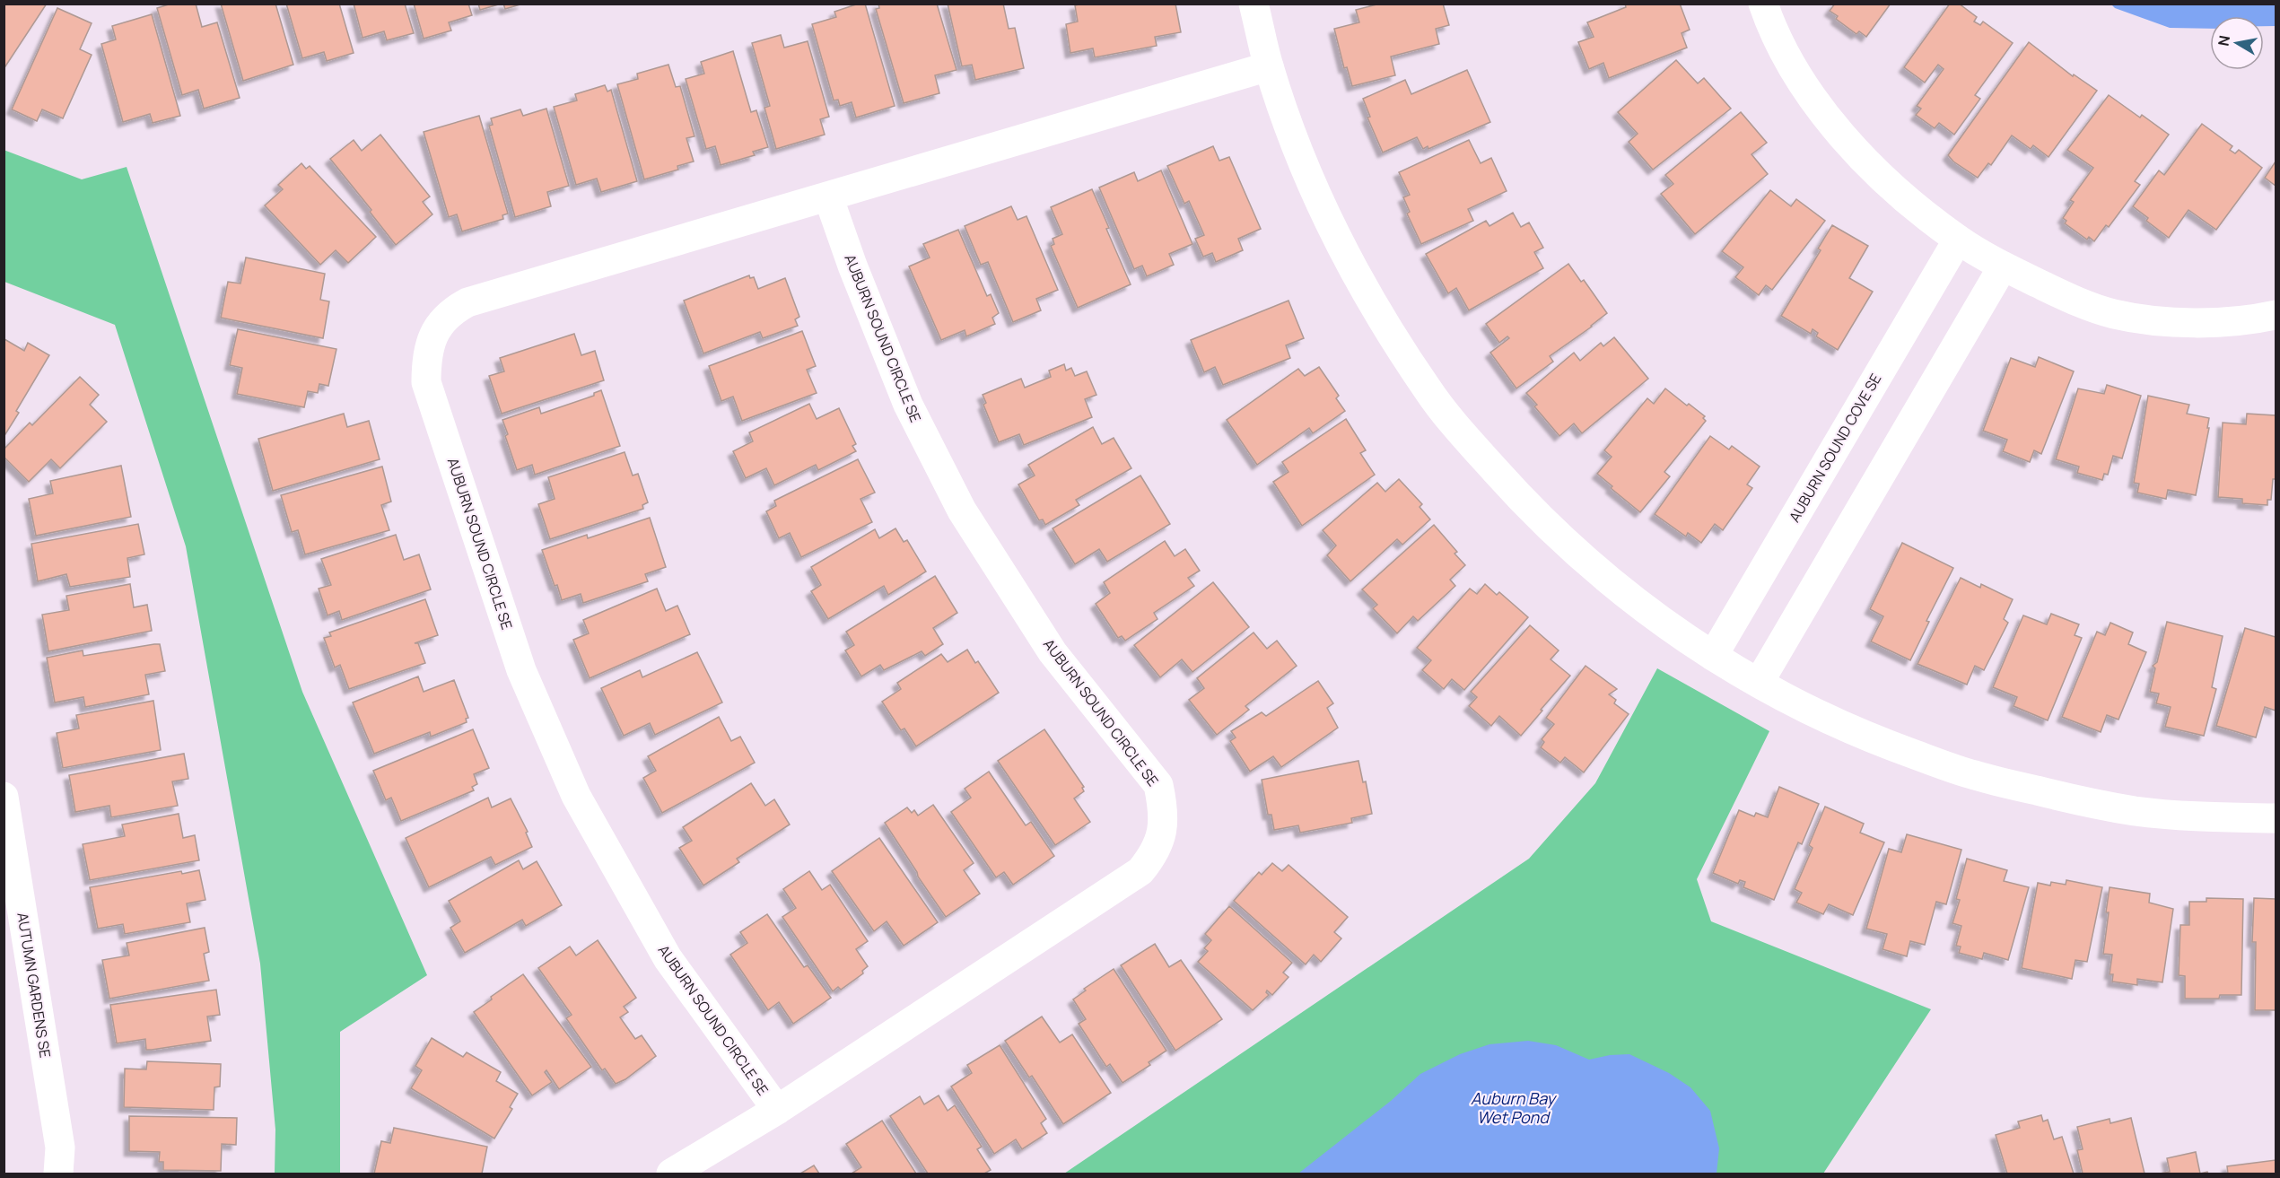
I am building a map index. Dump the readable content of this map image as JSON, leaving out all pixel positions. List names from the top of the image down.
{
  "streets": {
    "street": ["AUBURN SOUND CIRCLE SE", "AUBURN SOUND COVE SE", "AUTUMN GARDENS SE"]
  },
  "water": ["Auburn Bay Wet Pond"],
  "north": "left"
}
